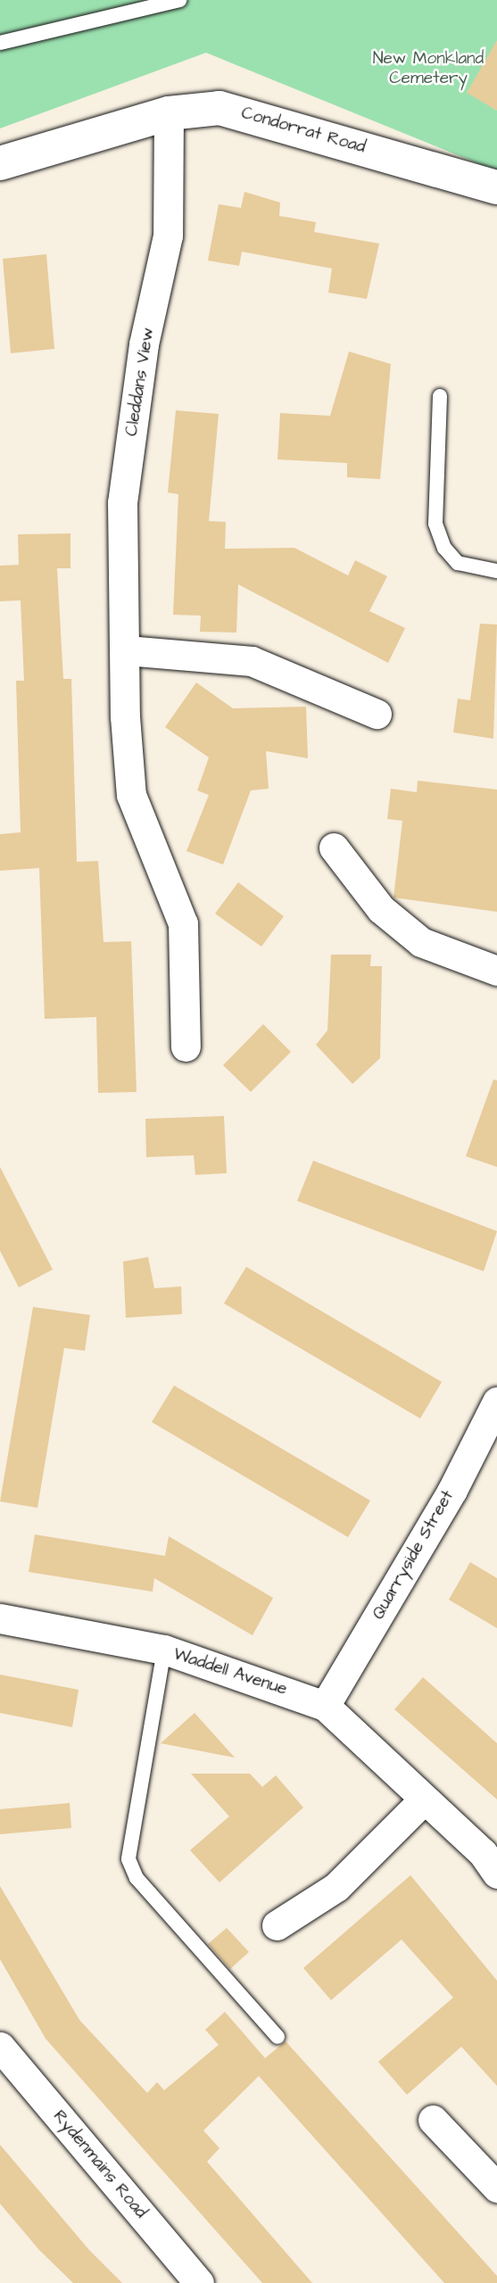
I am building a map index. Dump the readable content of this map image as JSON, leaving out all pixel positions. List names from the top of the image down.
{
  "streets": {
    "main road": ["Condorrat Road"],
    "street": [
      "Cleddans View",
      "Quarryside Street",
      "Waddell Avenue",
      "Rydenmains Road"
    ]
  },
  "crossings": [
    ["Condorrat Road", "Cleddans View"],
    ["Quarryside Street", "Waddell Avenue"]
  ],
  "parks": ["New Monkland Cemetery"]
}
